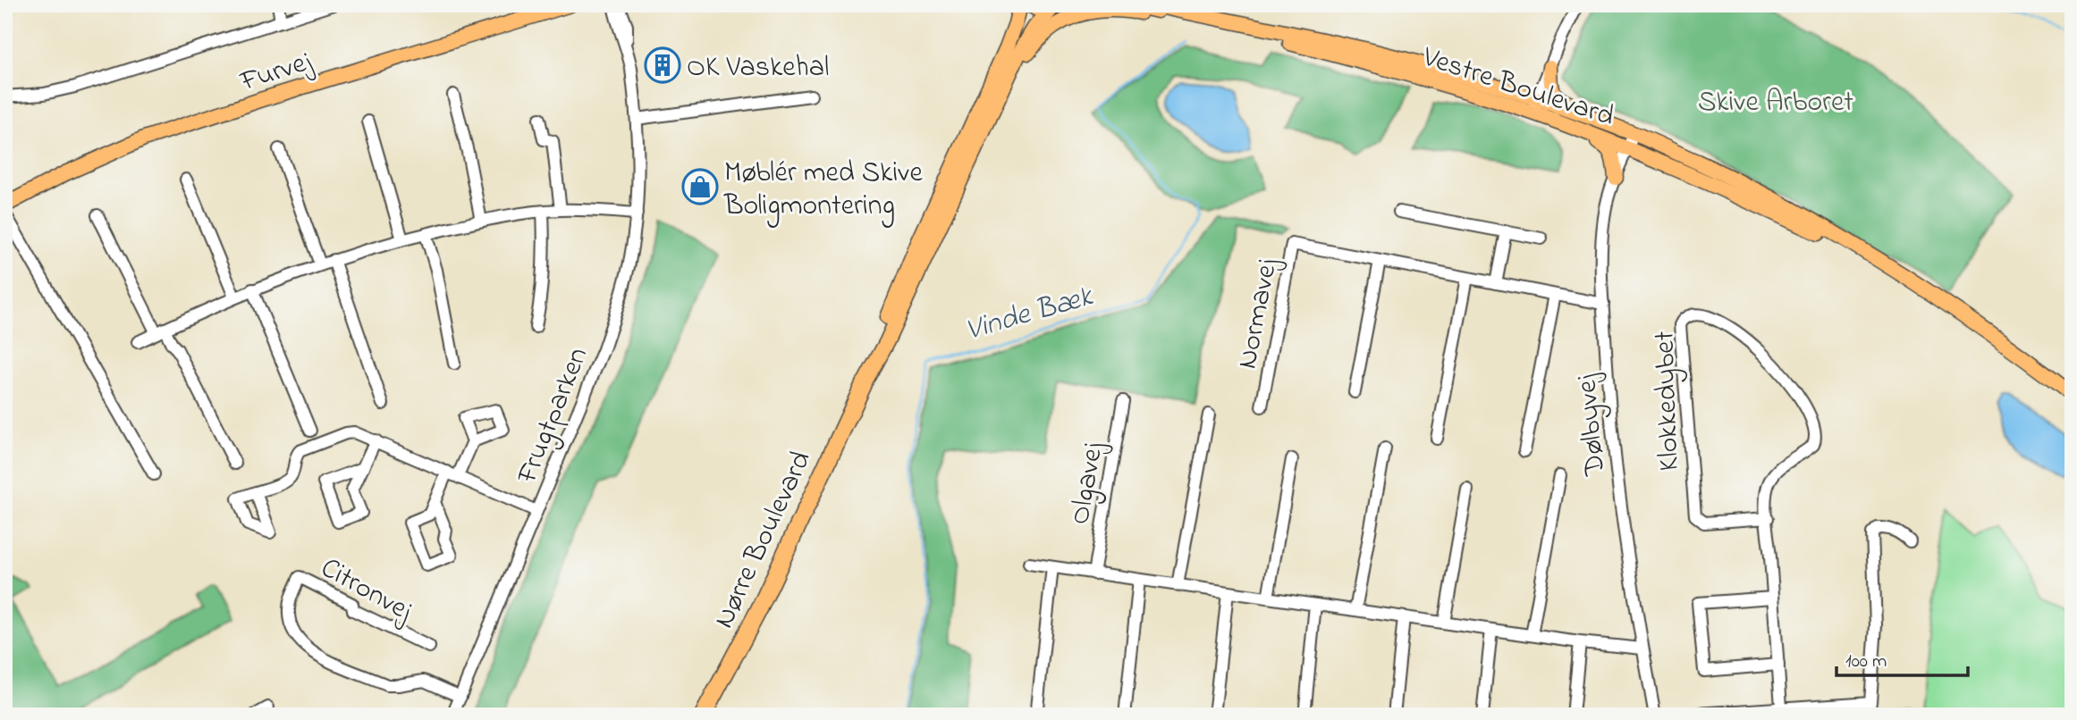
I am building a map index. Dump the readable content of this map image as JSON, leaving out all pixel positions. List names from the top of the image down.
{
  "streets": {
    "highway": ["Nørre Boulevard"],
    "main road": ["Furvej", "Vestre Boulevard"],
    "street": [
      "Normavej",
      "Klokkedybet",
      "Frugtparken",
      "Dølbyvej",
      "Olgavej",
      "Citronvej"
    ]
  },
  "crossings": [
    ["Vestre Boulevard", "Dølbyvej"],
    ["Normavej", "Dølbyvej"],
    ["Frugtparken", "Citronvej"]
  ],
  "water": ["Vinde Bæk"],
  "parks": ["Skive Arboret"],
  "places": {
    "building": ["OK Vaskehal"],
    "shop": ["Møblér med Skive Boligmontering"]
  },
  "scale_bar": "100 m"
}
